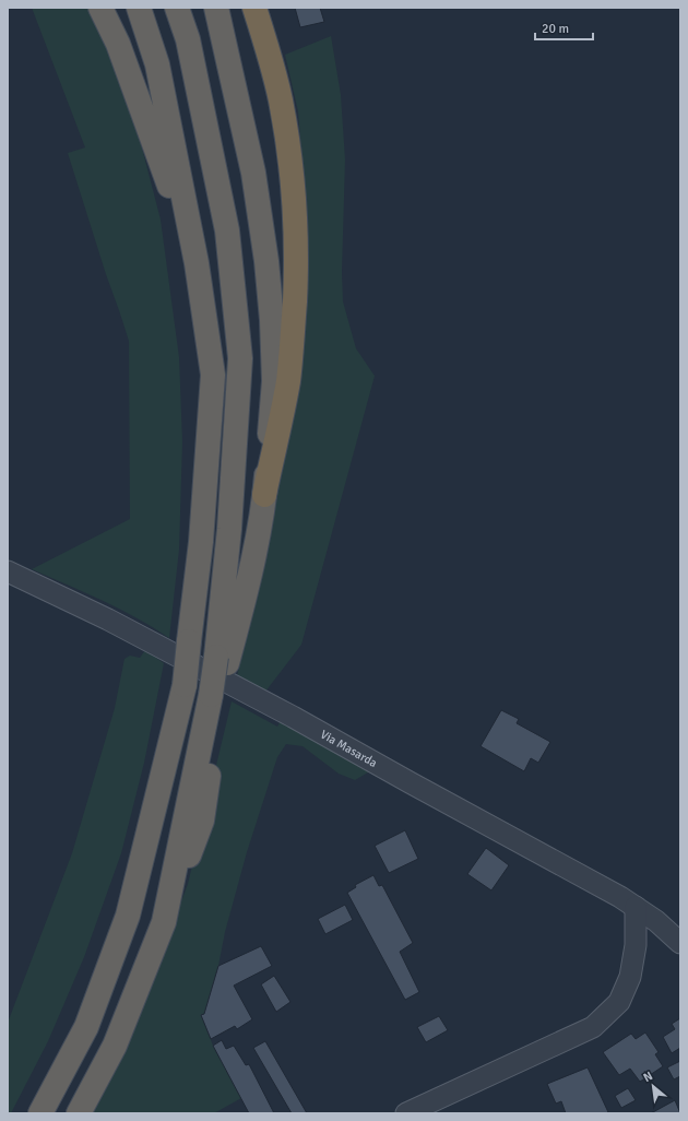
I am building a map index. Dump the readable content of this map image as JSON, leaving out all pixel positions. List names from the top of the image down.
{
  "streets": {
    "street": ["Via Masarda"]
  },
  "scale_bar": "20 m",
  "north": "top left"
}
